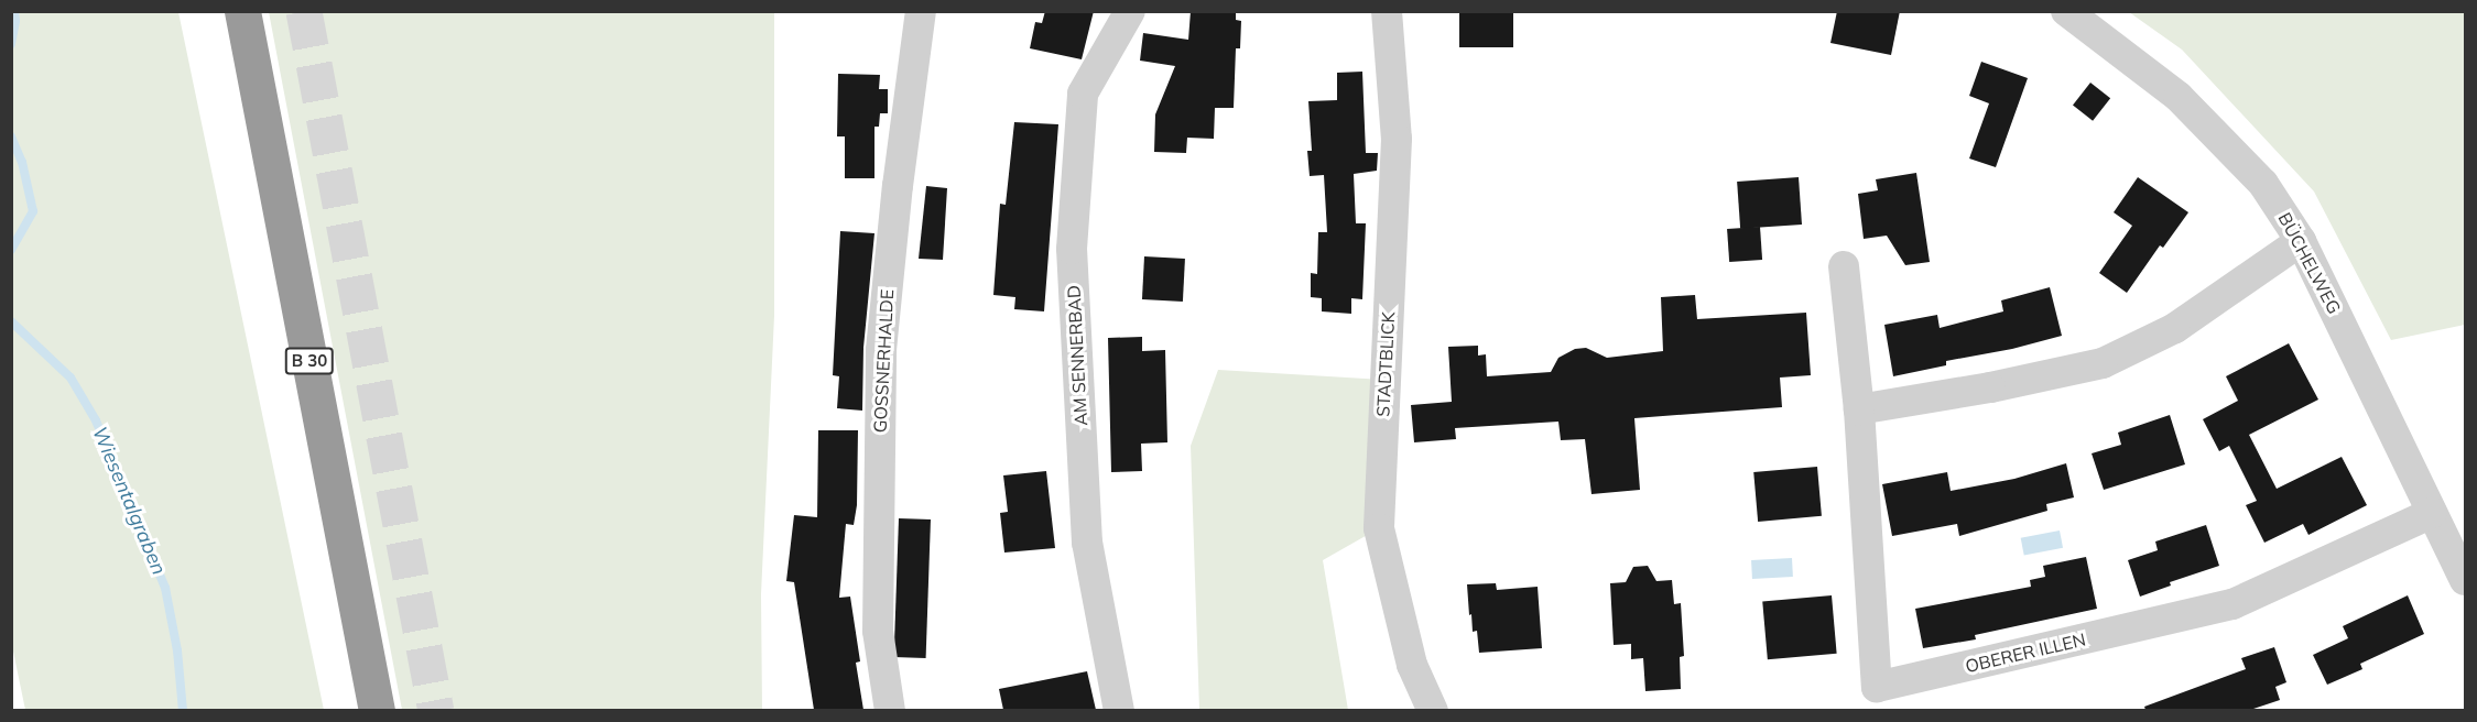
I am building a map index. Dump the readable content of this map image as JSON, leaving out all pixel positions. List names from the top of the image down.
{
  "streets": {
    "highway": ["B 30"],
    "street": [
      "BÜCHELWEG",
      "AM SENNERBAD",
      "GOSSNERHALDE",
      "STADTBLICK",
      "OBERER ILLEN"
    ]
  },
  "crossings": [
    ["BÜCHELWEG", "OBERER ILLEN"]
  ],
  "water": ["Wiesentalgraben"]
}
